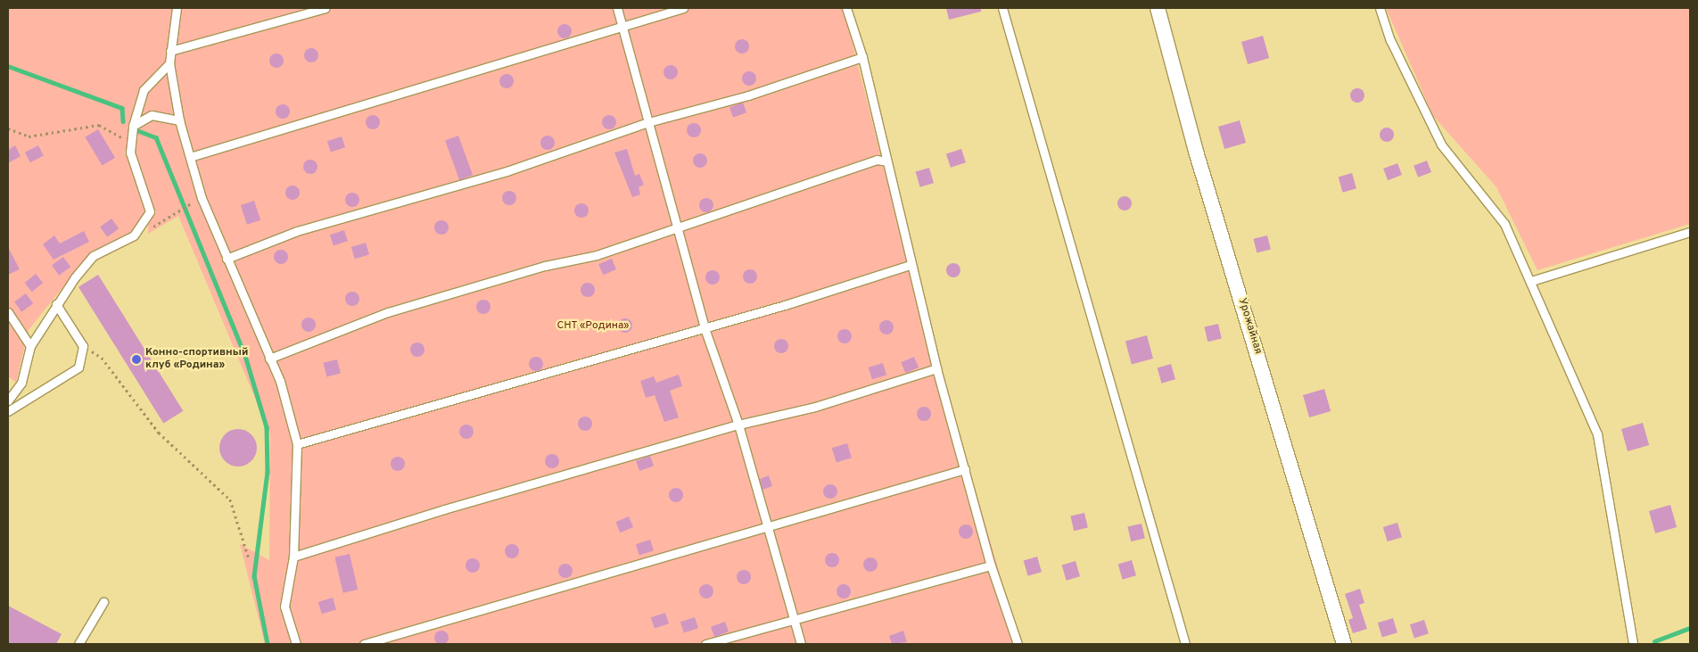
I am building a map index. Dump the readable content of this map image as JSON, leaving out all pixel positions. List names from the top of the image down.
{
  "streets": {
    "street": ["Урожайная"]
  },
  "parks": ["СНТ «Родина»"],
  "places": ["Конно-спортивный клуб «Родина»"]
}
